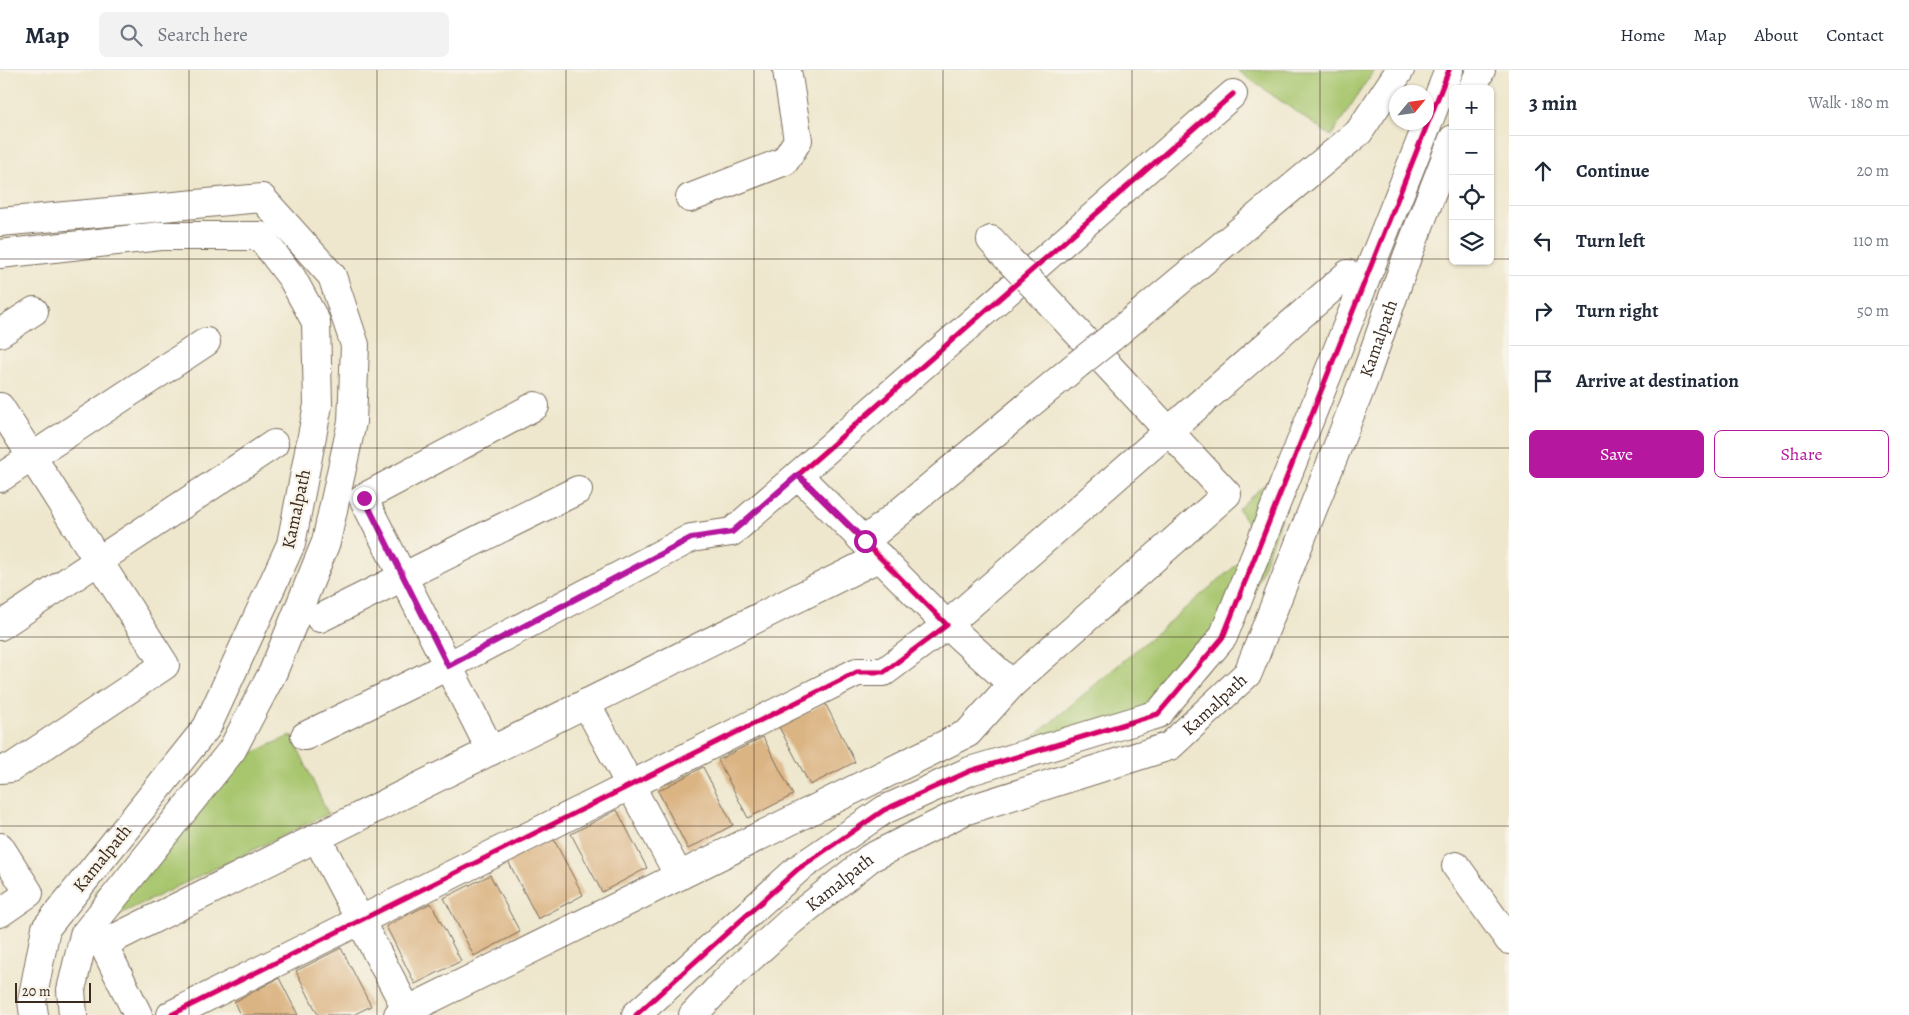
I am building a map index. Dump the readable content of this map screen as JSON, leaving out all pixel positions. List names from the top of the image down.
{
  "streets": {
    "street": ["Kamalpath"]
  },
  "scale_bar": "20 m",
  "north": "top right",
  "page": {
    "header": "Map",
    "search": "Search here",
    "nav": [
      "Home",
      "Map",
      "About",
      "Contact"
    ],
    "heading": ["3 min", "Walk · 180 m"],
    "map_buttons": ["+", "−"],
    "list": [
      ["Continue", "20 m"],
      ["Turn left", "110 m"],
      ["Turn right", "50 m"],
      "Arrive at destination"
    ],
    "buttons": ["Save", "Share"],
    "scale": "20 m"
  }
}
